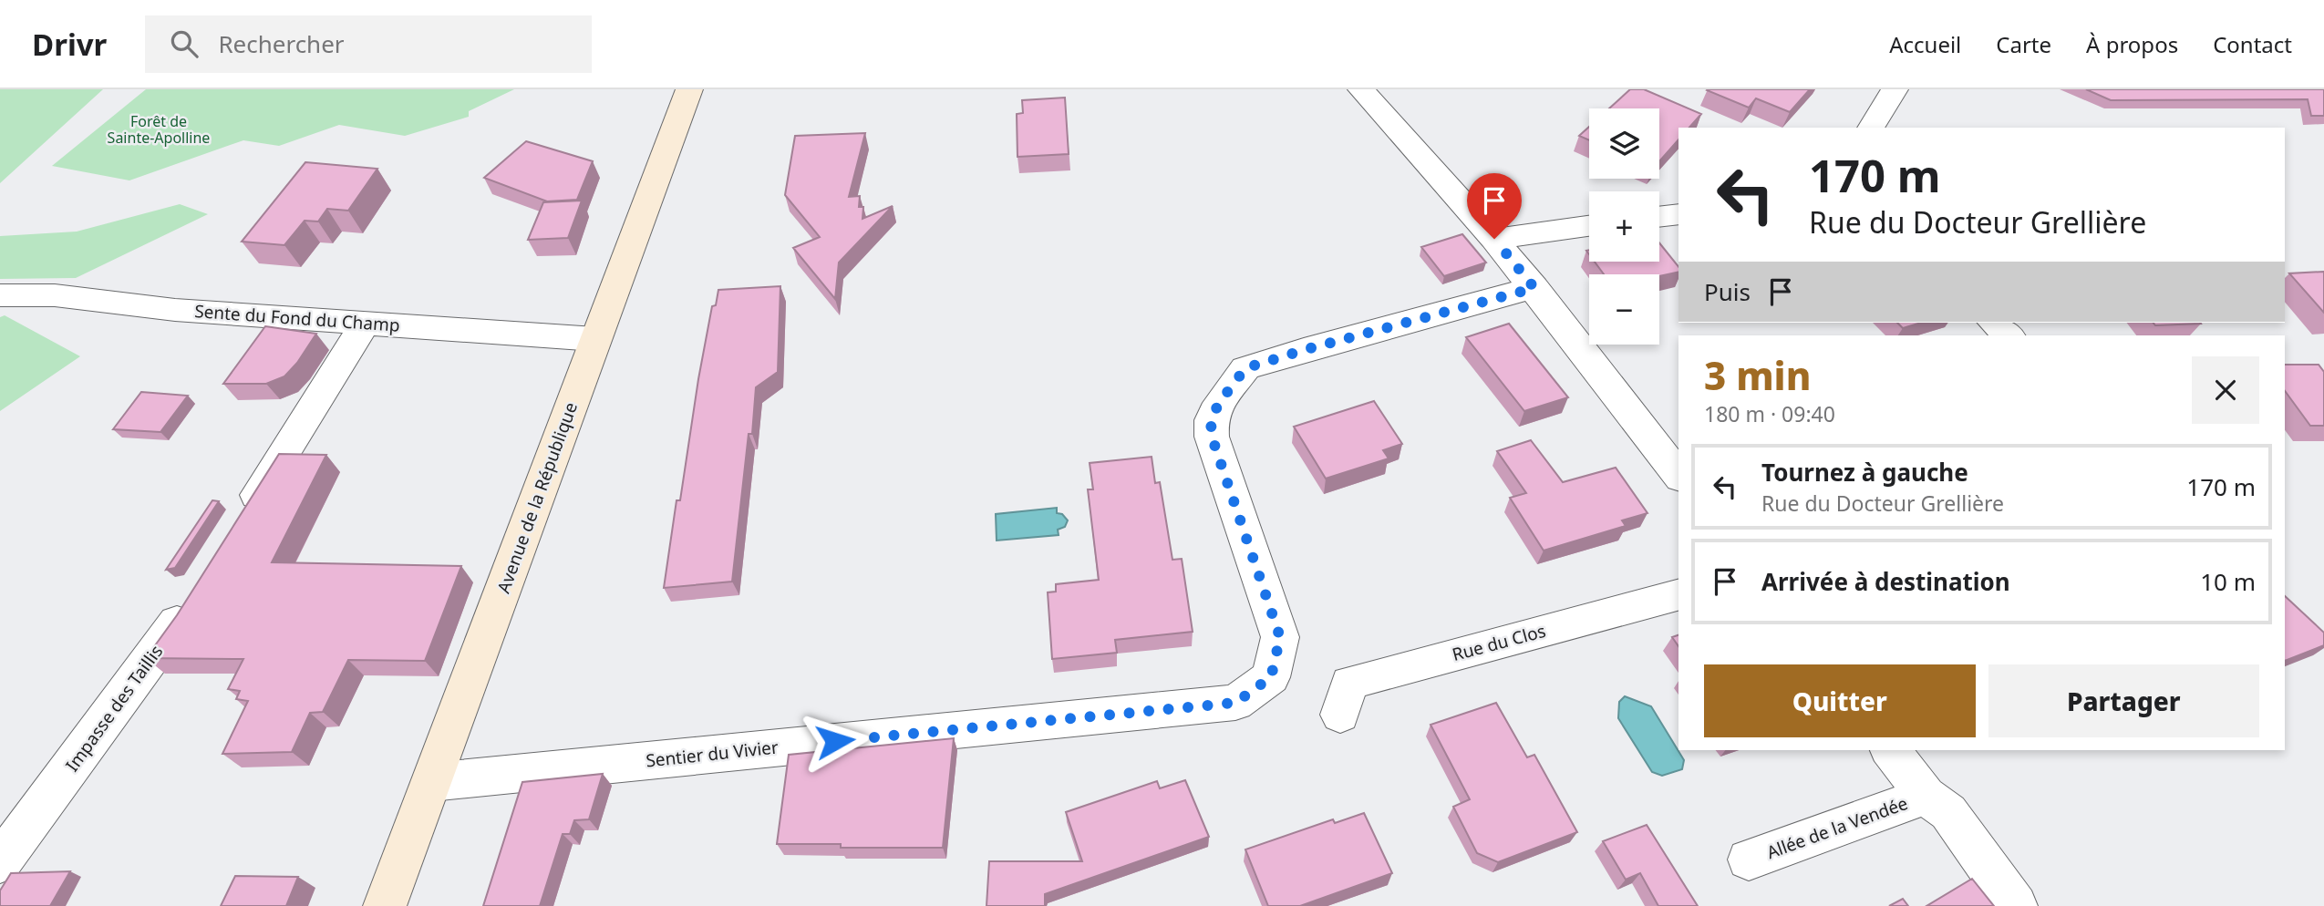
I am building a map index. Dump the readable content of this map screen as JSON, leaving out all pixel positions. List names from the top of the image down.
{
  "streets": {
    "main road": ["Avenue de la République"],
    "street": [
      "Sente du Fond du Champ",
      "Rue du Clos",
      "Impasse des Taillis",
      "Sentier du Vivier",
      "Allée de la Vendée"
    ]
  },
  "crossings": [
    ["Sente du Fond du Champ", "Avenue de la République"],
    ["Avenue de la République", "Sentier du Vivier"]
  ],
  "parks": ["Forêt de Sainte-Apolline"],
  "page": {
    "header": "Drivr",
    "search": "Rechercher",
    "nav": [
      "Accueil",
      "Carte",
      "À propos",
      "Contact"
    ],
    "map_buttons": ["+", "−"],
    "turn": ["170 m", "Rue du Docteur Grellière"],
    "then": "Puis",
    "heading": ["3 min", "180 m · 09:40"],
    "list": [
      {
        "name": "Tournez à gauche",
        "note": "Rue du Docteur Grellière",
        "value": "170 m"
      },
      {
        "name": "Arrivée à destination",
        "value": "10 m"
      }
    ],
    "buttons": ["Quitter", "Partager"]
  }
}
